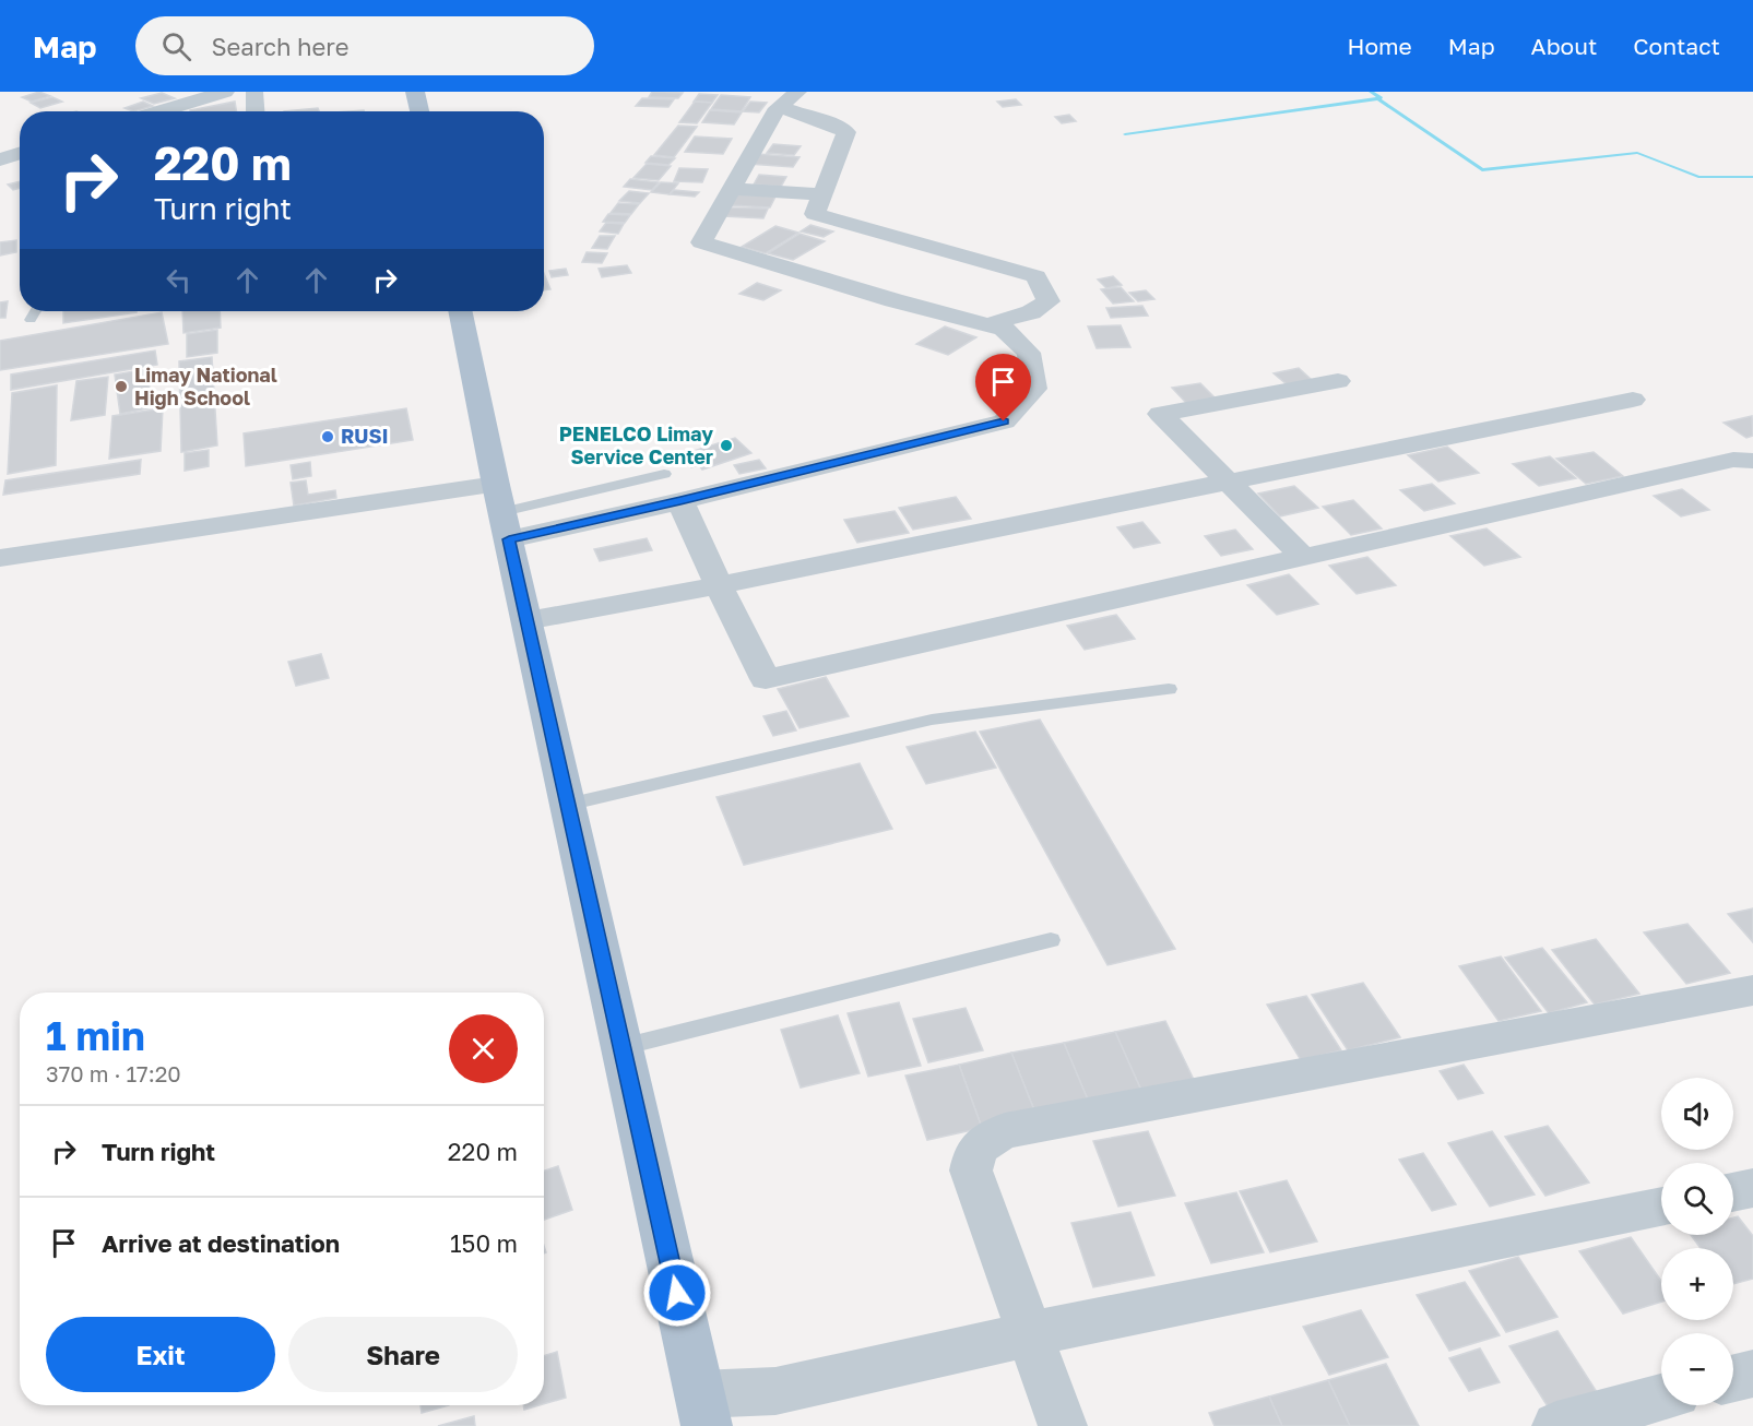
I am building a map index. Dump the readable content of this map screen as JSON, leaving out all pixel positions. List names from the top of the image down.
{
  "places": ["Limay National High School", "RUSI", "PENELCO Limay Service Center"],
  "page": {
    "header": "Map",
    "search": "Search here",
    "nav": [
      "Home",
      "Map",
      "About",
      "Contact"
    ],
    "turn": ["220 m", "Turn right"],
    "heading": ["1 min", "370 m · 17:20"],
    "map_buttons": ["+", "−"],
    "list": [
      {
        "name": "Turn right",
        "value": "220 m"
      },
      {
        "name": "Arrive at destination",
        "value": "150 m"
      }
    ],
    "buttons": ["Exit", "Share"]
  }
}
